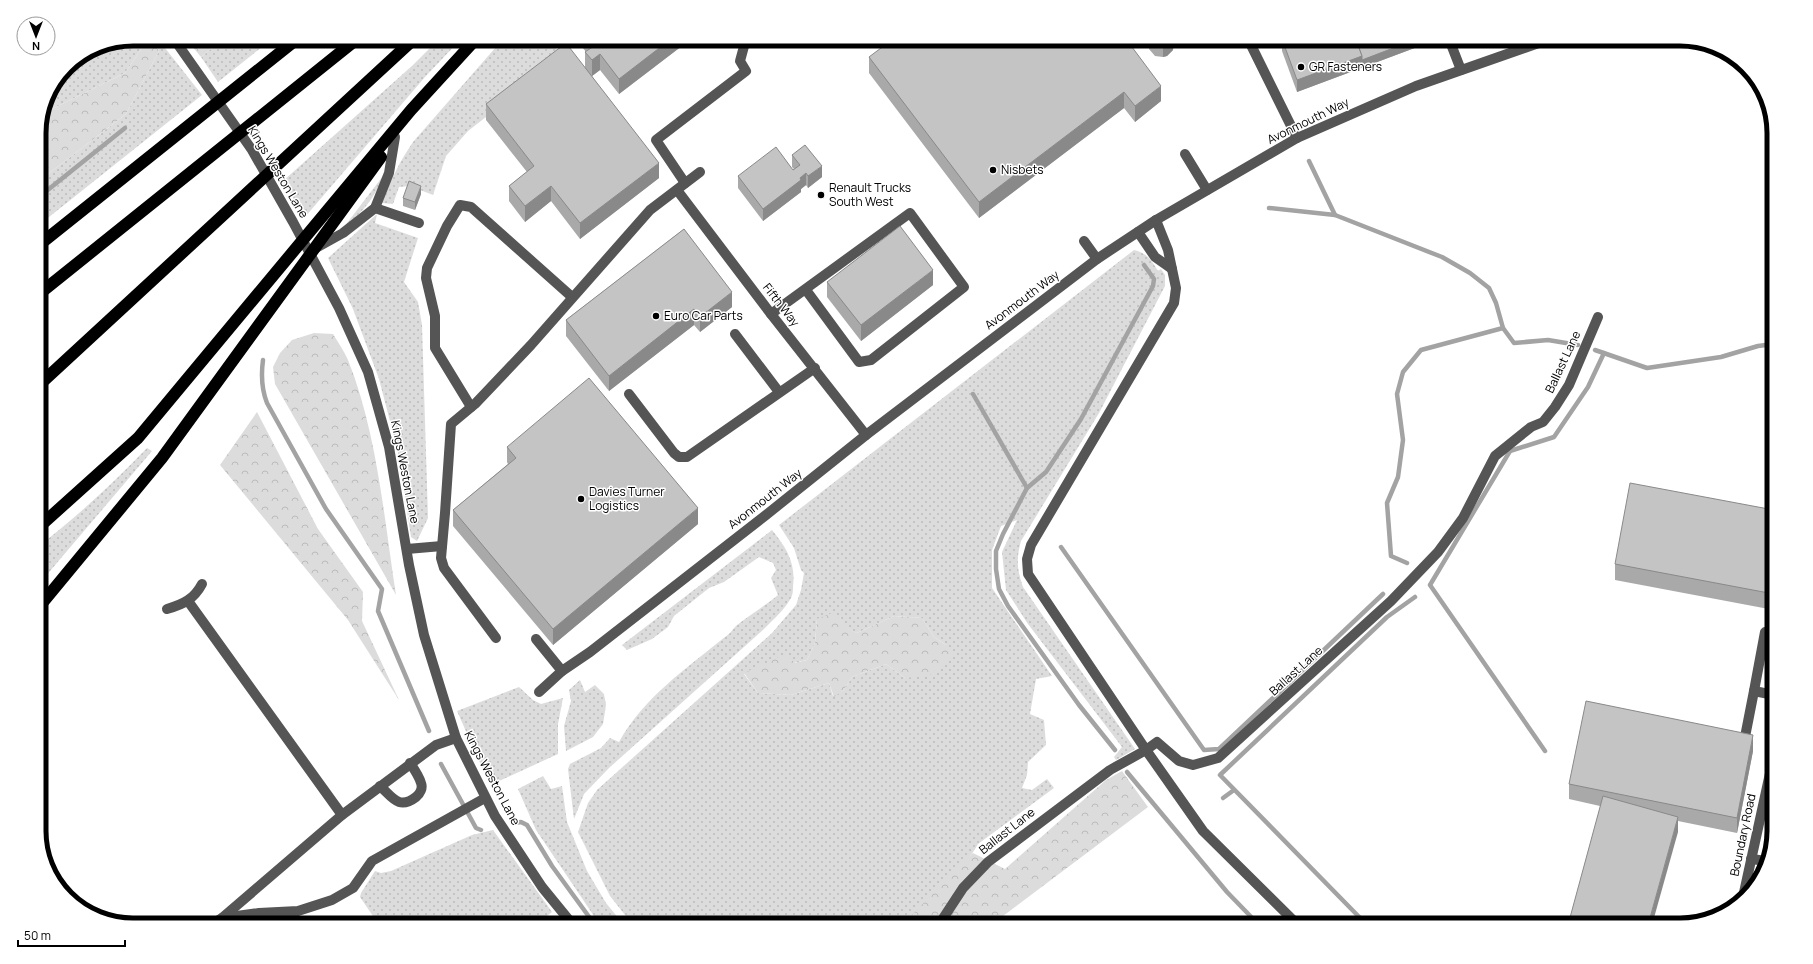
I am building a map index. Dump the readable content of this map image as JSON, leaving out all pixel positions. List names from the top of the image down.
{
  "streets": {
    "street": [
      "Avonmouth Way",
      "Kings Weston Lane",
      "Fifth Way",
      "Ballast Lane",
      "Boundary Road"
    ]
  },
  "crossings": [
    ["Avonmouth Way", "Fifth Way"]
  ],
  "places": [
    "GR Fasteners",
    "Nisbets",
    "Renault Trucks South West",
    "Euro Car Parts",
    "Davies Turner Logistics"
  ],
  "scale_bar": "50 m",
  "north": "bottom"
}
